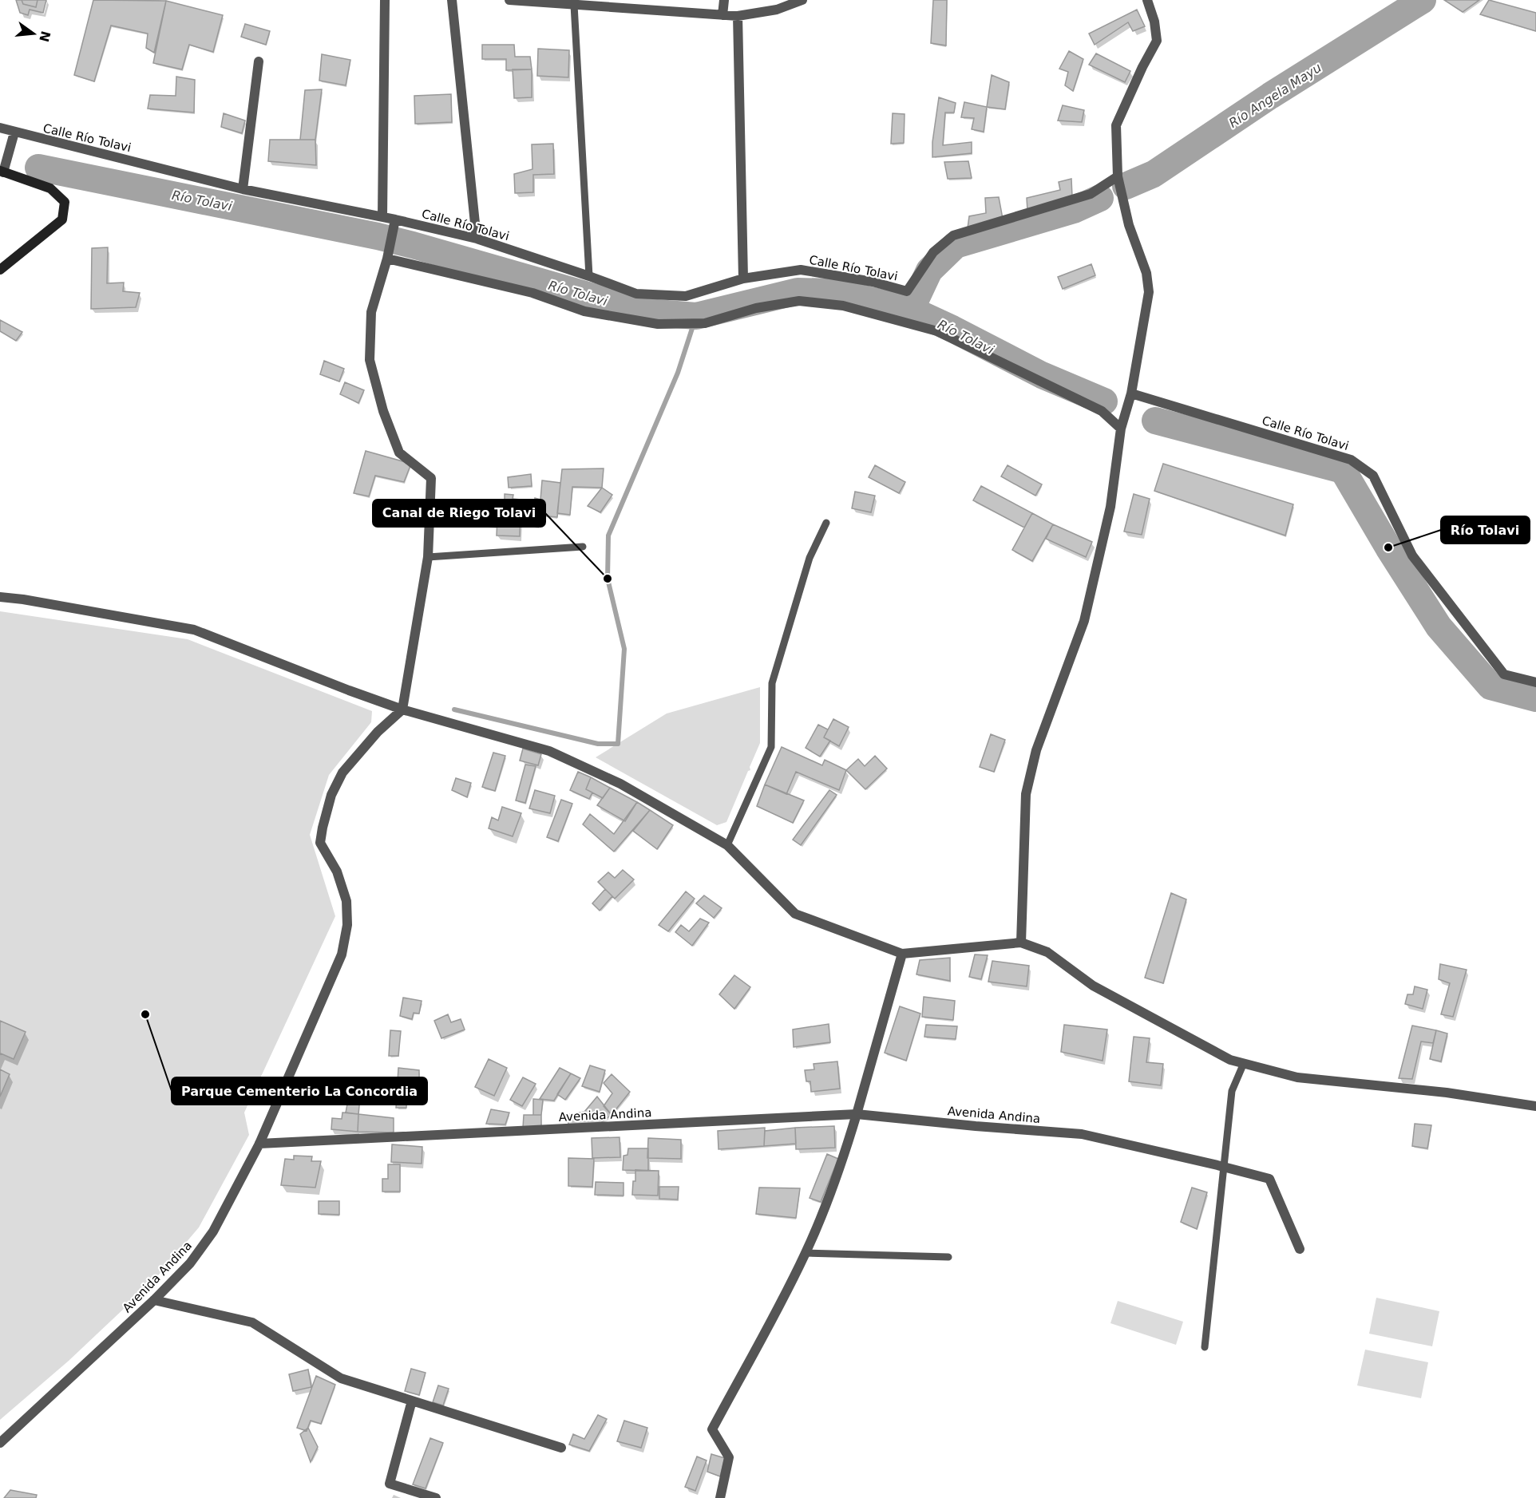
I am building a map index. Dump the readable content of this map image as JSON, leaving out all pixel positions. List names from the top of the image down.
{
  "streets": {
    "street": ["Calle Río Tolavi", "Avenida Andina"]
  },
  "water": ["Río Angela Mayu", "Río Tolavi"],
  "places": ["Río Tolavi", "Canal de Riego Tolavi", "Parque Cementerio La Concordia"],
  "north": "right"
}
